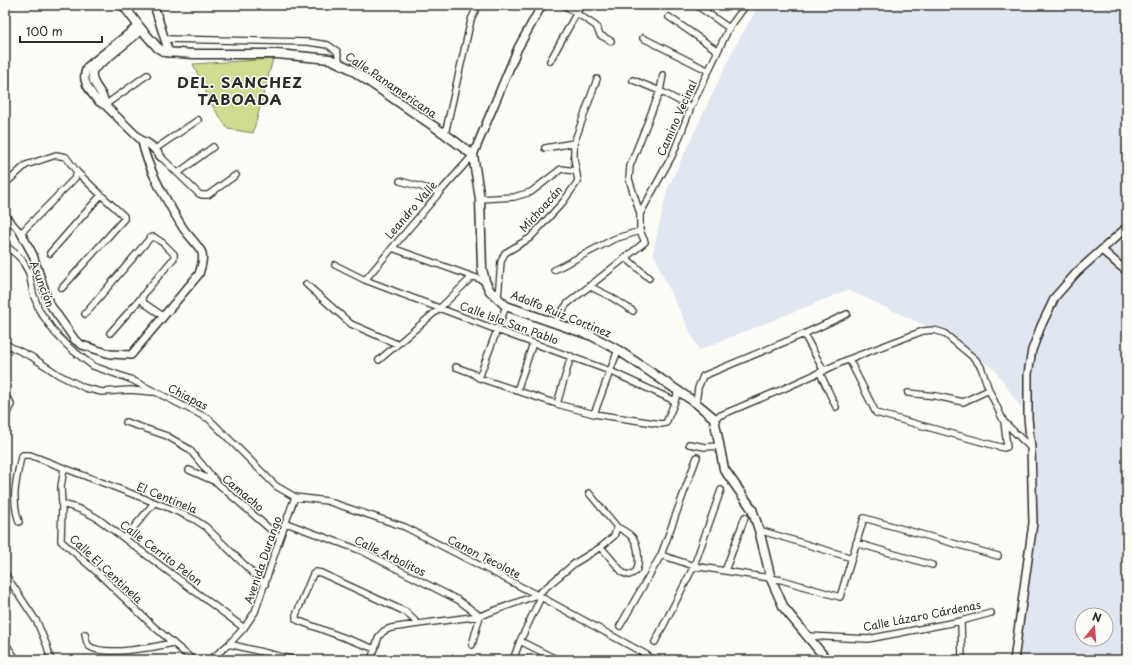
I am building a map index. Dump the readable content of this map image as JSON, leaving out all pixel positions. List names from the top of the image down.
{
  "streets": {
    "main road": ["Calle Panamericana", "Adolfo Ruiz Cortinez"],
    "street": [
      "Camino Vecinal",
      "Michoacán",
      "Leandro Valle",
      "Asunción",
      "Calle Isla San Pablo",
      "Chiapas",
      "Camacho",
      "El Centinela",
      "Calle Cerrito Pelon",
      "Calle Arbolitos",
      "Canon Tecolote",
      "Avenida Durango",
      "Calle El Centinela",
      "Calle Lázaro Cárdenas"
    ]
  },
  "crossings": [
    ["Calle Panamericana", "Leandro Valle"],
    ["Calle Panamericana", "Adolfo Ruiz Cortinez"],
    ["Michoacán", "Adolfo Ruiz Cortinez"],
    ["Leandro Valle", "Adolfo Ruiz Cortinez"],
    ["Leandro Valle", "Calle Isla San Pablo"],
    ["Asunción", "Chiapas"],
    ["Chiapas", "Canon Tecolote"],
    ["Chiapas", "Avenida Durango"],
    ["Camacho", "Avenida Durango"],
    ["El Centinela", "Avenida Durango"],
    ["El Centinela", "Calle El Centinela"],
    ["Calle Cerrito Pelon", "Avenida Durango"],
    ["Calle Cerrito Pelon", "Calle El Centinela"],
    ["Calle Arbolitos", "Avenida Durango"],
    ["Canon Tecolote", "Avenida Durango"]
  ],
  "districts": ["DEL. SANCHEZ TABOADA"],
  "scale_bar": "100 m",
  "north": "top"
}
